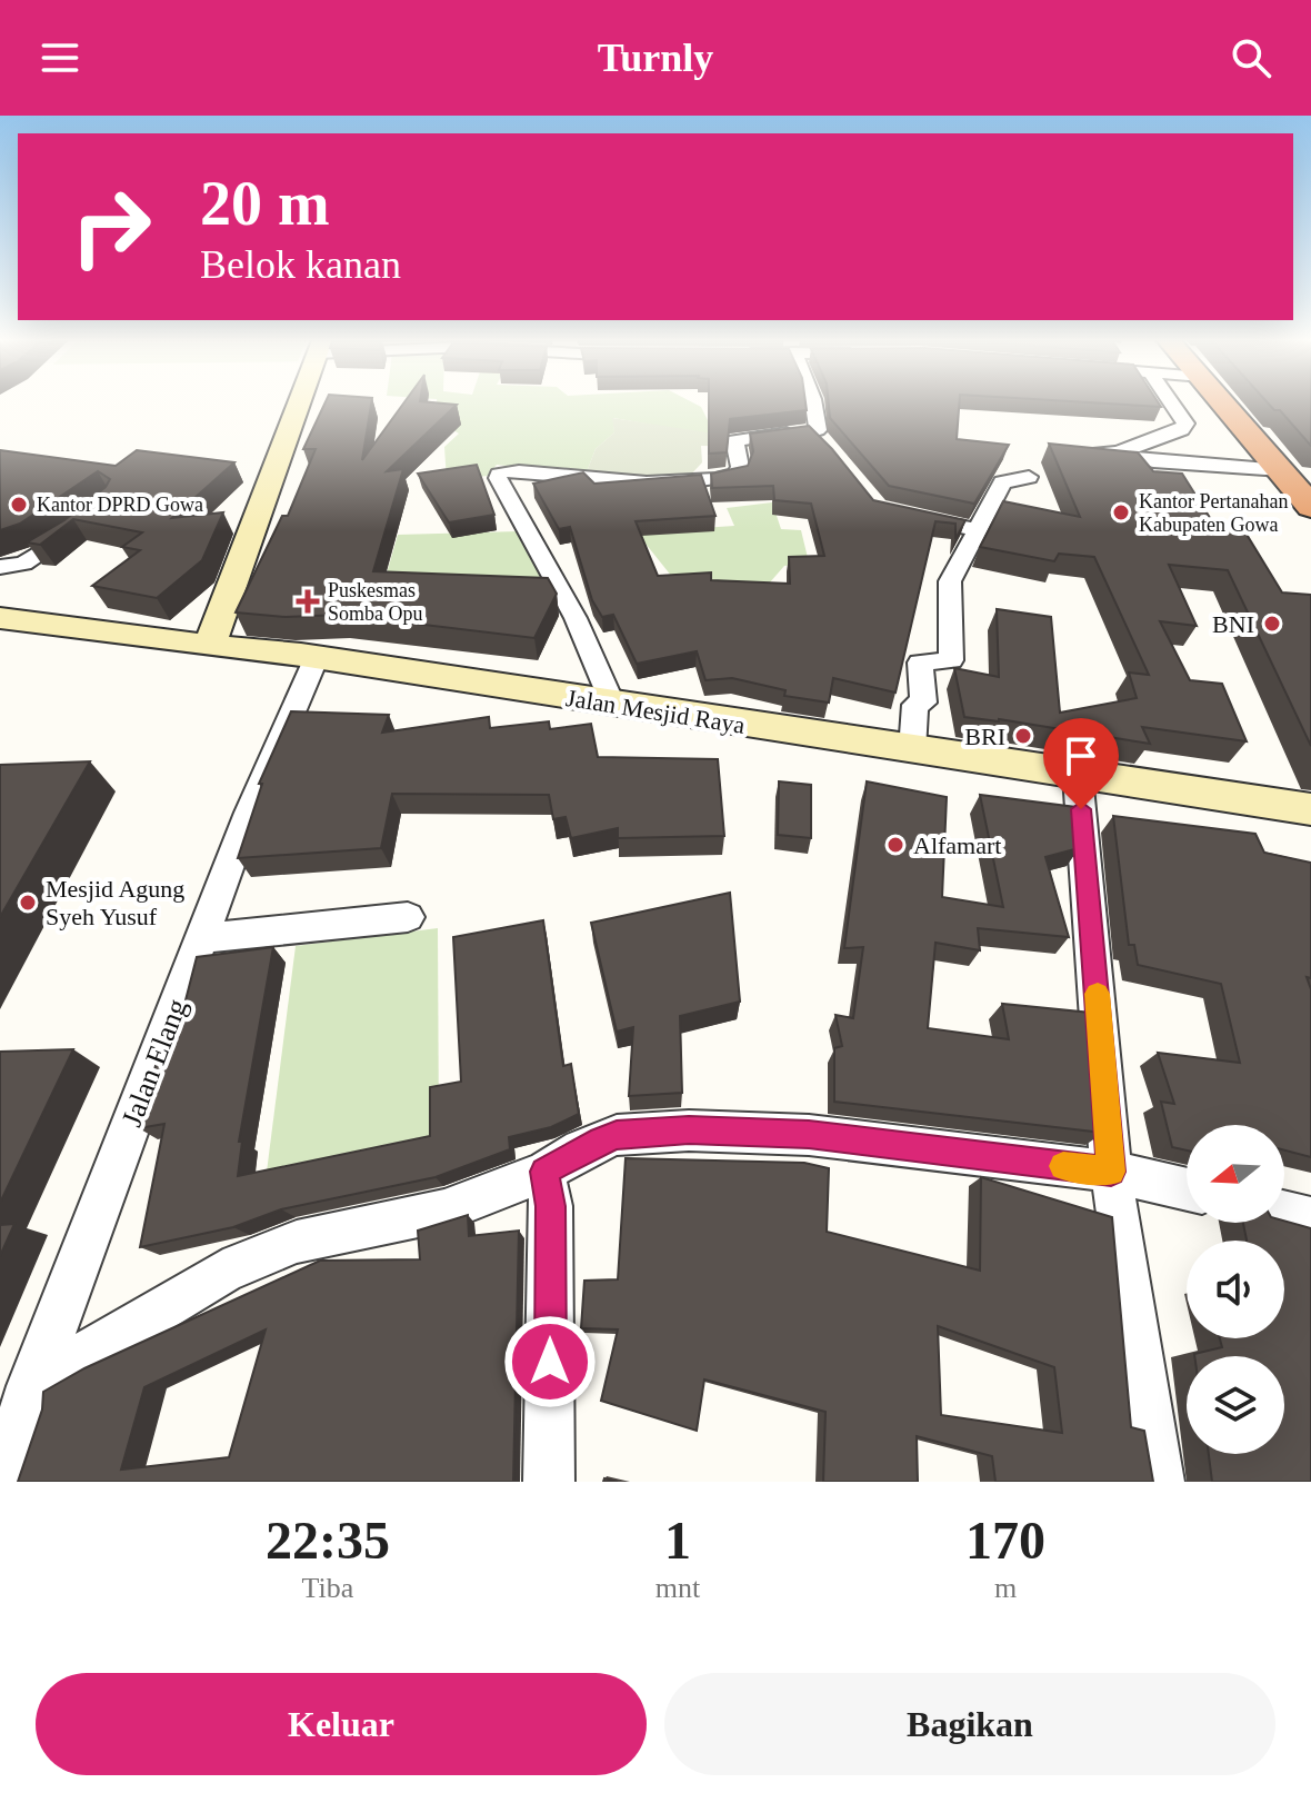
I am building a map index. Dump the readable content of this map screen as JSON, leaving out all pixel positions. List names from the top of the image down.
{
  "streets": {
    "street": ["Jalan Mesjid Raya", "Jalan Elang"]
  },
  "crossings": [
    ["Jalan Mesjid Raya", "Jalan Elang"]
  ],
  "places": {
    "other": [
      "Kantor DPRD Gowa",
      "Kantor Pertanahan Kabupaten Gowa",
      "BNI",
      "BRI",
      "Alfamart",
      "Mesjid Agung Syeh Yusuf"
    ],
    "health": ["Puskesmas Somba Opu"]
  },
  "north": "left",
  "page": {
    "header": "Turnly",
    "turn": ["20 m", "Belok kanan"],
    "eta": [
      "22:35",
      "Tiba",
      "1",
      "mnt",
      "170",
      "m"
    ],
    "buttons": ["Keluar", "Bagikan"]
  }
}
